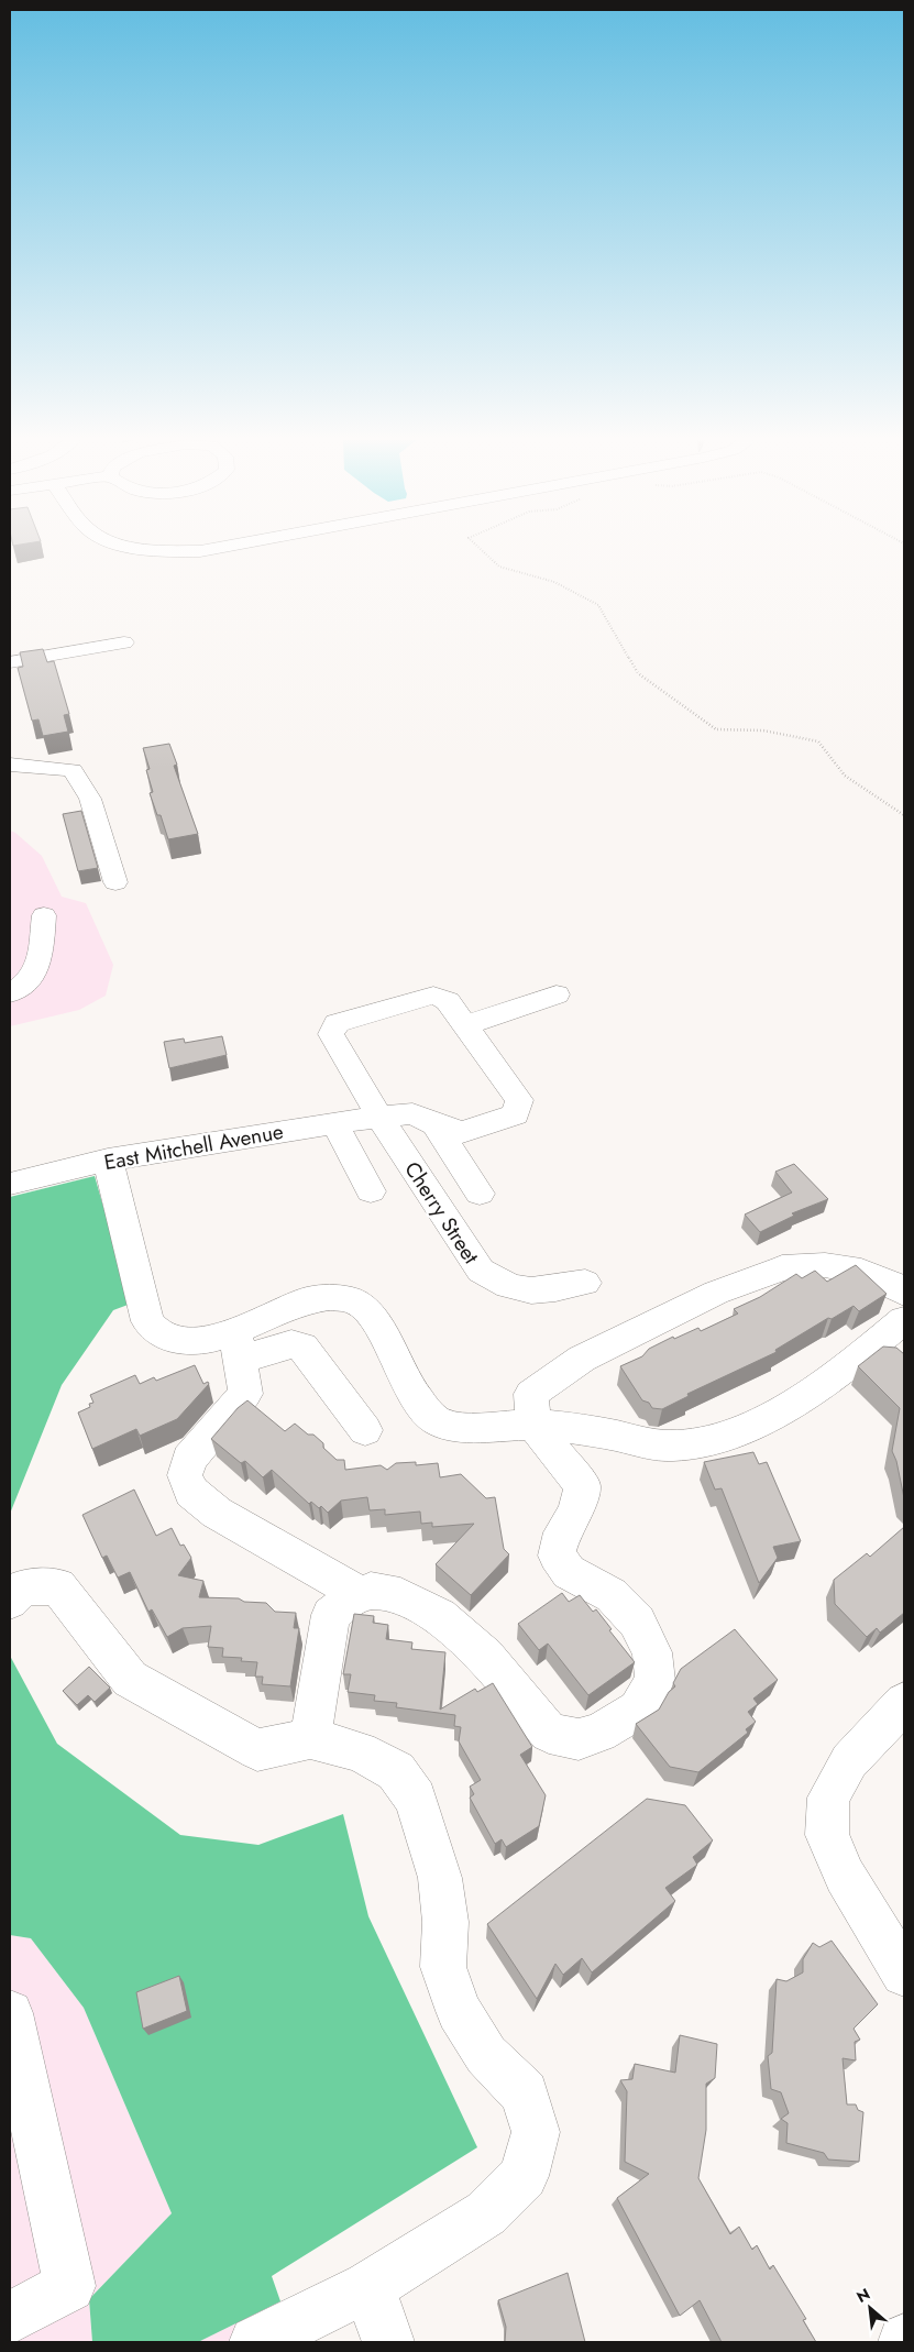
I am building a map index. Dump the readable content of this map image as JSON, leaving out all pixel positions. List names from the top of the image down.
{
  "streets": {
    "street": ["East Mitchell Avenue", "Cherry Street"]
  },
  "crossings": [
    ["East Mitchell Avenue", "Cherry Street"]
  ],
  "north": "top left"
}
